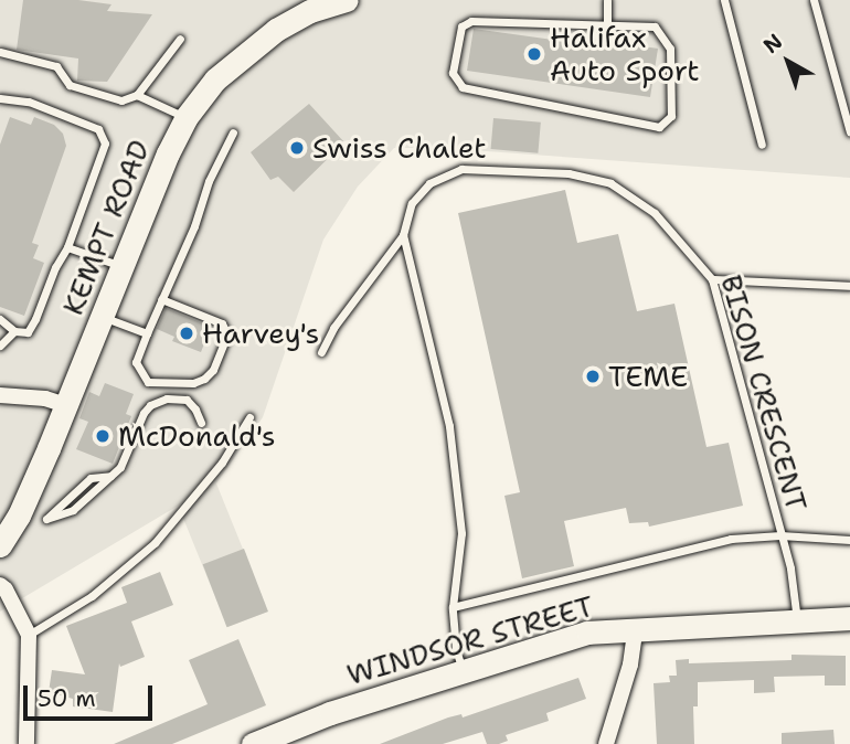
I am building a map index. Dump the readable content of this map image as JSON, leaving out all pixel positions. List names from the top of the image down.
{
  "streets": {
    "street": ["KEMPT ROAD", "WINDSOR STREET"],
    "lane": ["BISON CRESCENT"]
  },
  "places": [
    "Halifax Auto Sport",
    "Swiss Chalet",
    "Harvey's",
    "TEME",
    "McDonald's"
  ],
  "scale_bar": "50 m",
  "north": "top left"
}
